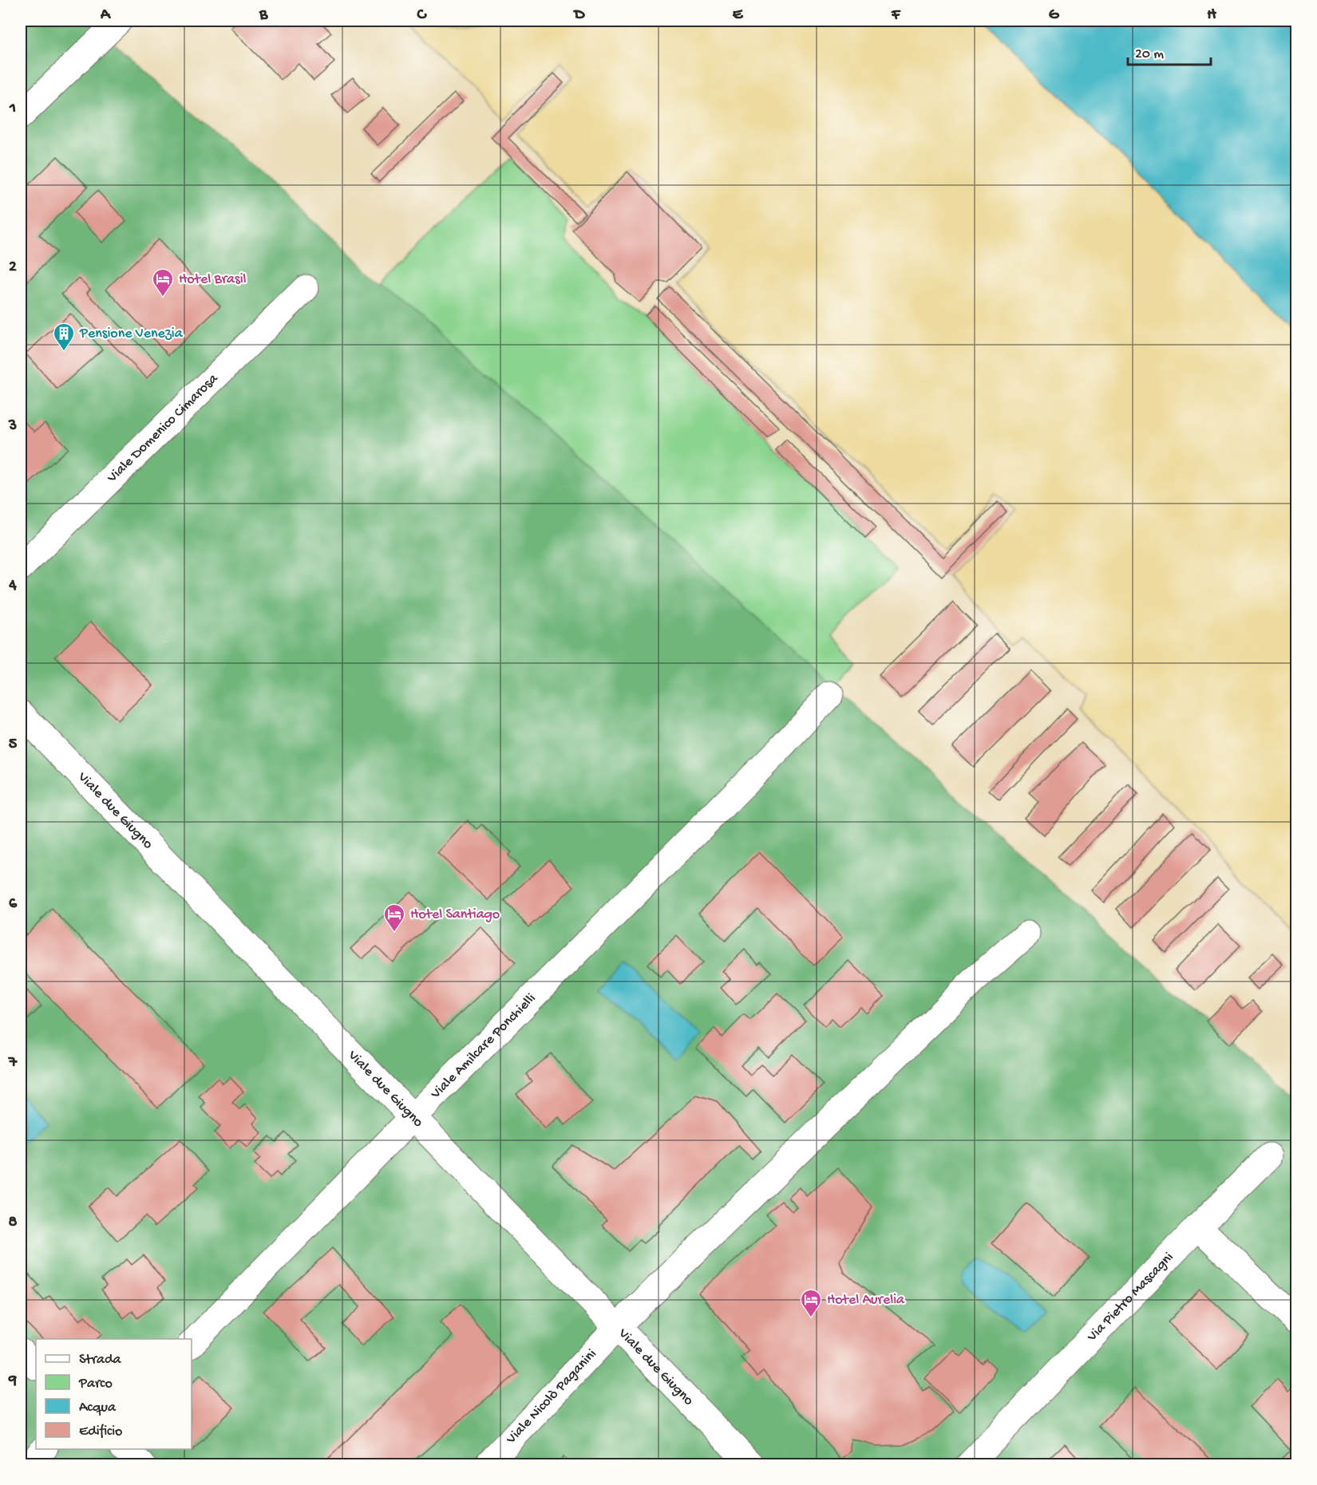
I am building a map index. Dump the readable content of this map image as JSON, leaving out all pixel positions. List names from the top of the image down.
{
  "streets": {
    "street": [
      "Viale Domenico Cimarosa",
      "Viale due Giugno",
      "Viale Amilcare Ponchielli",
      "Via Pietro Mascagni",
      "Viale Nicolò Paganini"
    ]
  },
  "crossings": [
    ["Viale due Giugno", "Viale Amilcare Ponchielli"],
    ["Viale due Giugno", "Viale Nicolò Paganini"]
  ],
  "places": {
    "hotel": ["Hotel Brasil", "Hotel Santiago", "Hotel Aurelia"],
    "building": ["Pensione Venezia"]
  },
  "legend": [
    "Strada",
    "Parco",
    "Acqua",
    "Edificio"
  ],
  "scale_bar": "20 m",
  "grid": {
    "columns": [
      "A",
      "B",
      "C",
      "D",
      "E",
      "F",
      "G",
      "H"
    ],
    "rows": [
      "1",
      "2",
      "3",
      "4",
      "5",
      "6",
      "7",
      "8",
      "9"
    ]
  }
}
